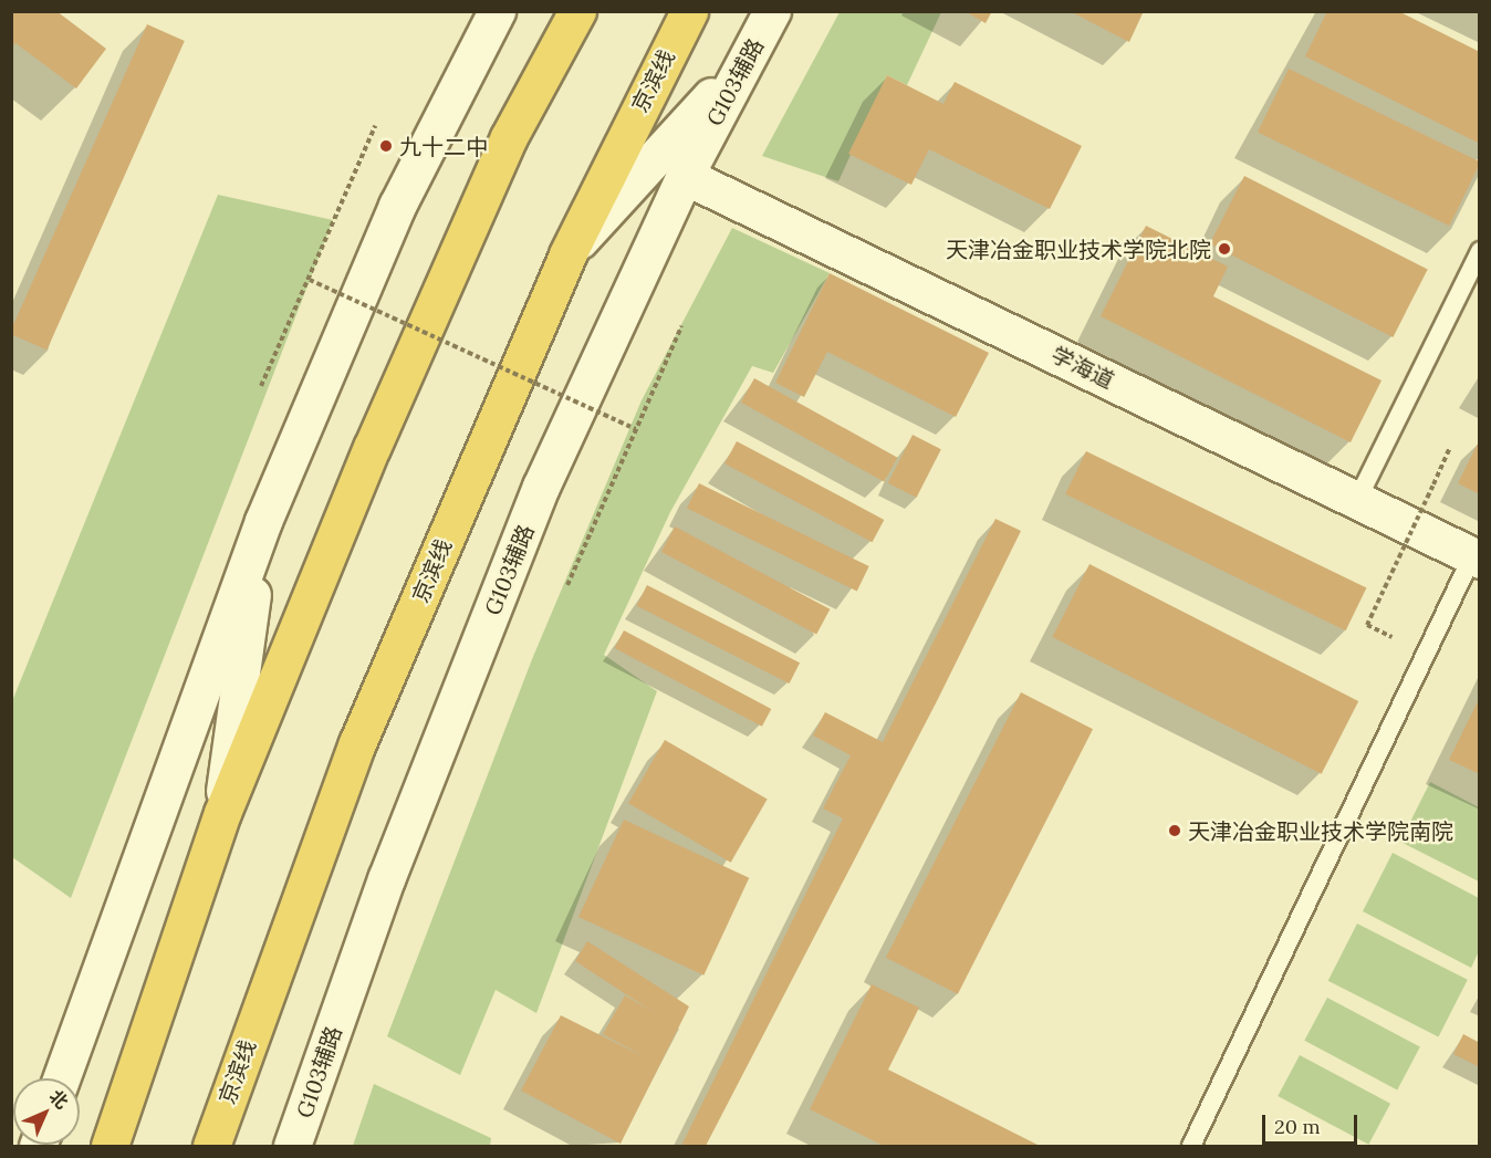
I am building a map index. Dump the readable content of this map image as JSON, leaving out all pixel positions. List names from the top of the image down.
{
  "streets": {
    "highway": ["京滨线"],
    "street": ["G103辅路", "学海道"]
  },
  "crossings": [
    ["G103辅路", "学海道"]
  ],
  "places": ["九十二中", "天津冶金职业技术学院北院", "天津冶金职业技术学院南院"],
  "scale_bar": "20 m",
  "north": "top right"
}
